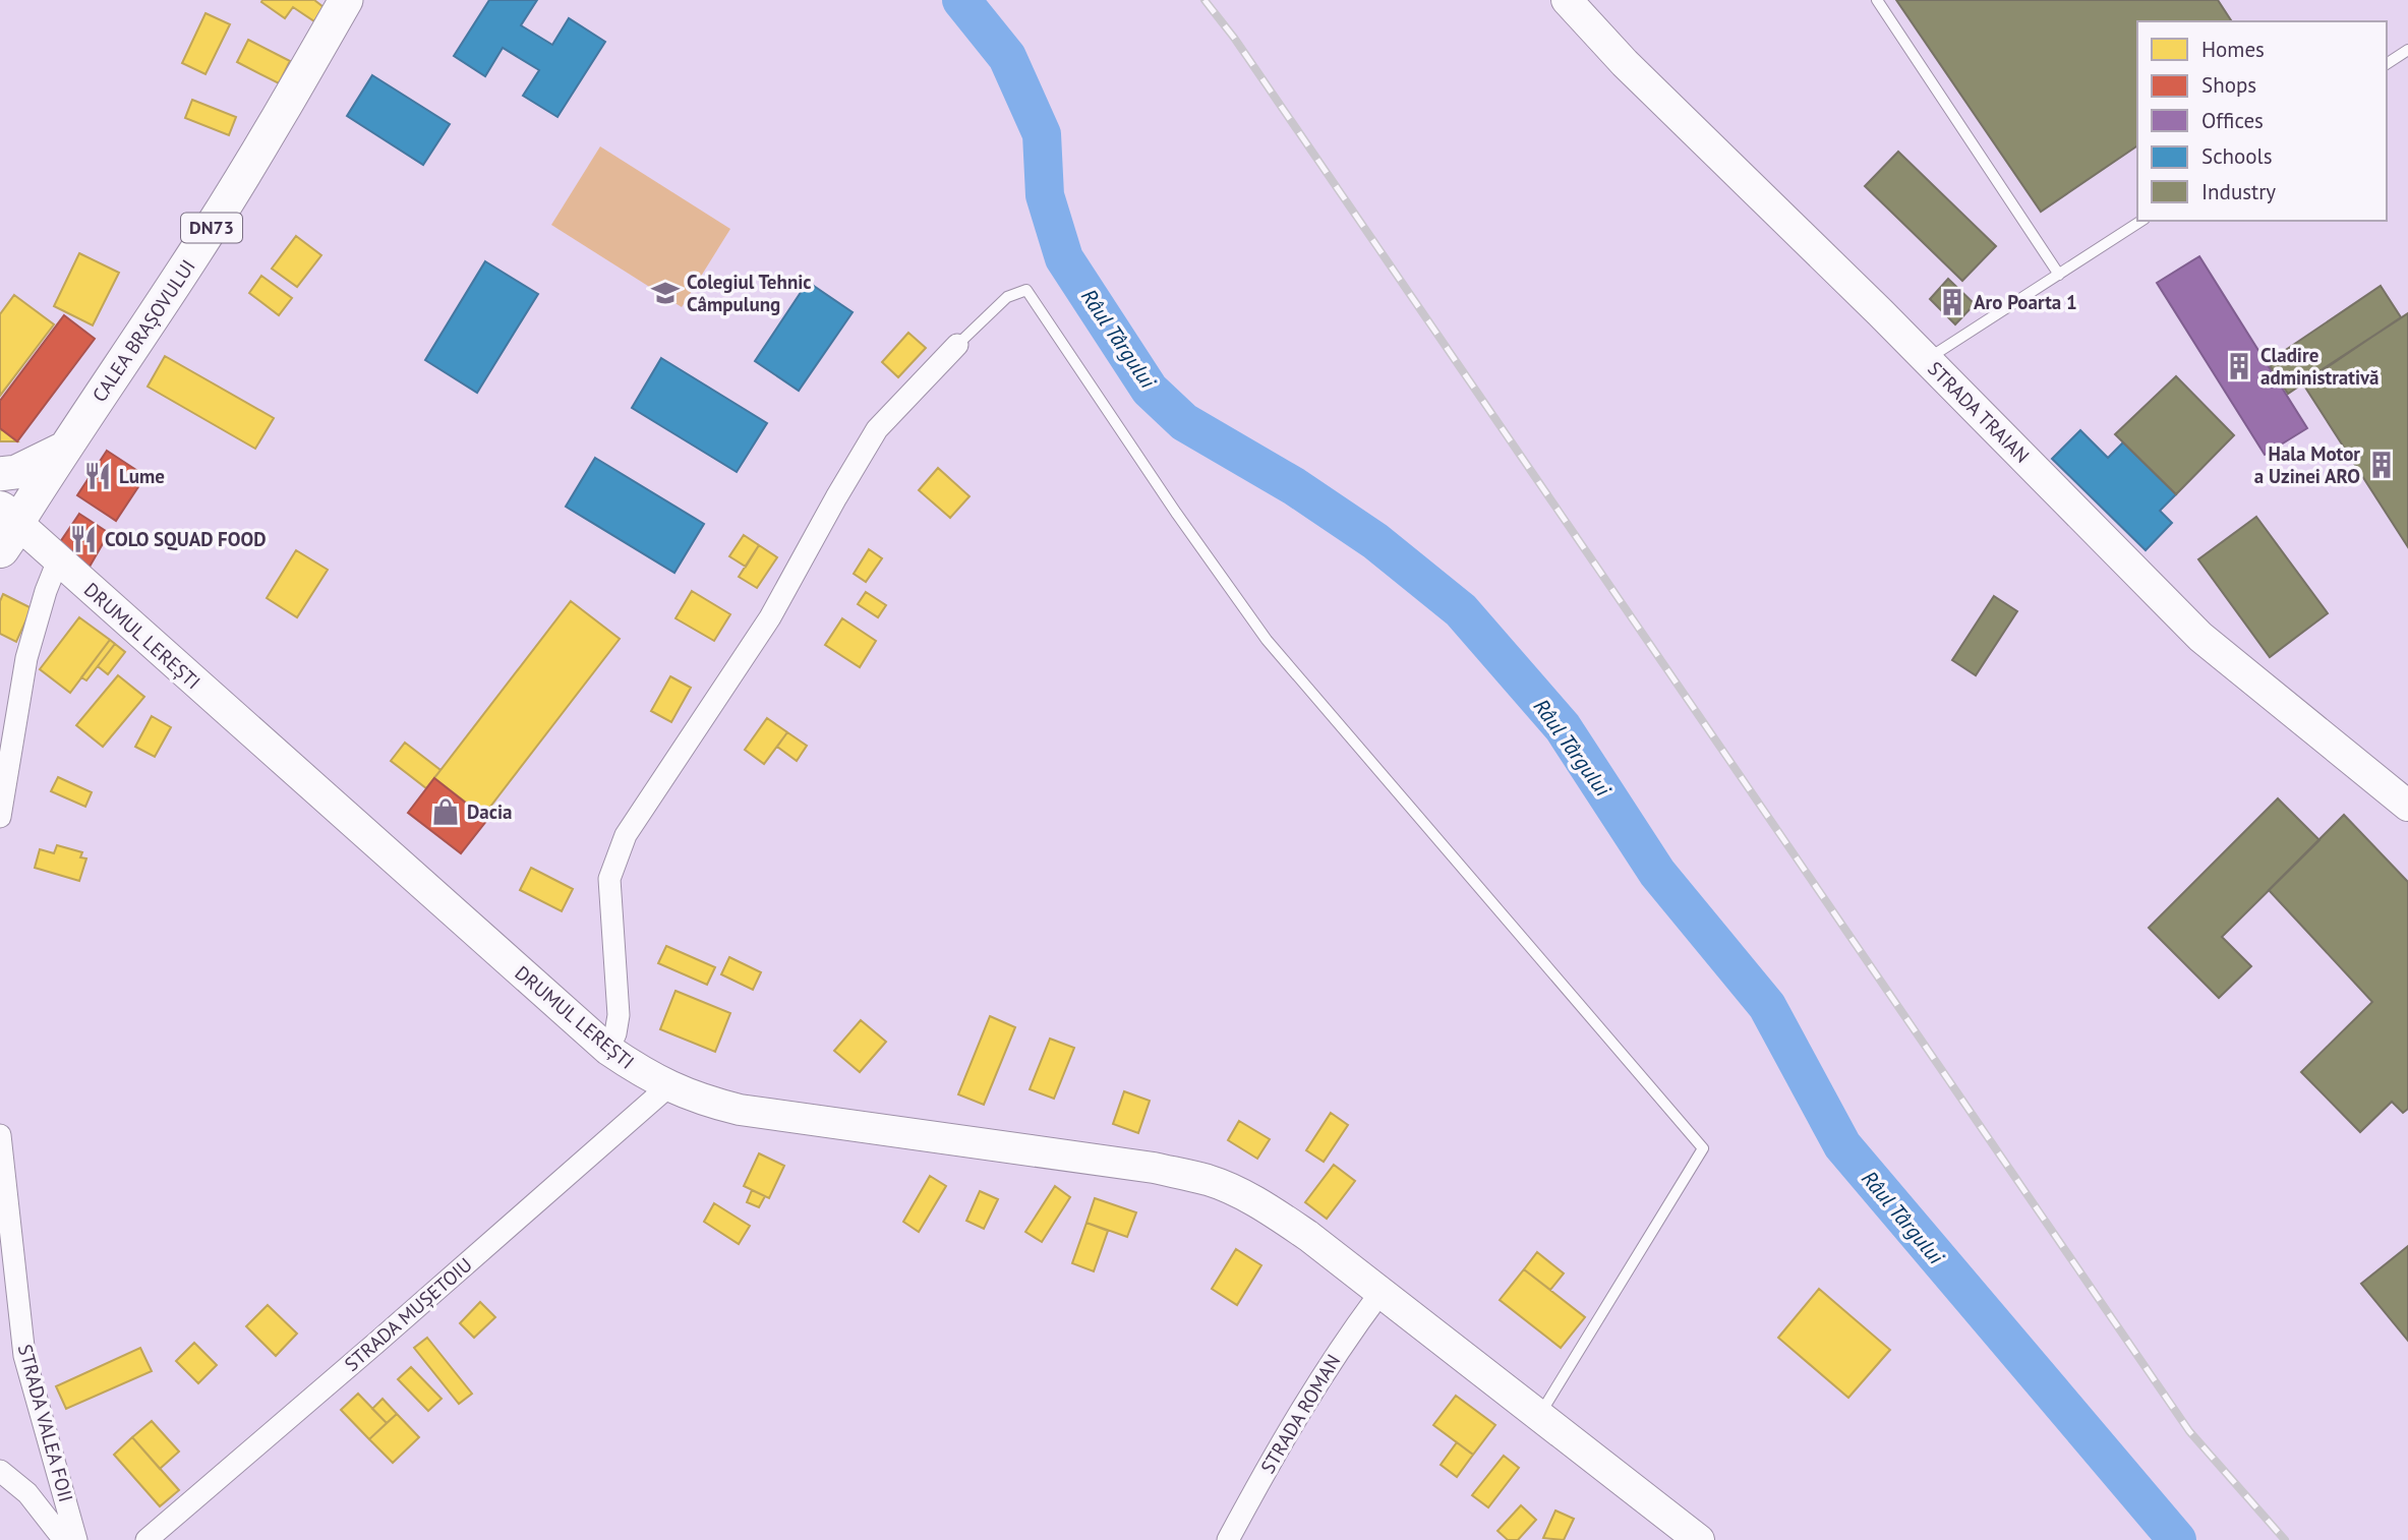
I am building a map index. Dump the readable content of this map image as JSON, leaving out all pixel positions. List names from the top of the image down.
{
  "streets": {
    "main road": [
      "DN73",
      "CALEA BRAȘOVULUI",
      "STRADA TRAIAN",
      "DRUMUL LEREȘTI"
    ],
    "street": ["STRADA MUȘETOIU", "STRADA ROMAN", "STRADA VALEA FOII"]
  },
  "crossings": [
    ["CALEA BRAȘOVULUI", "DRUMUL LEREȘTI"],
    ["DRUMUL LEREȘTI", "STRADA MUȘETOIU"],
    ["DRUMUL LEREȘTI", "STRADA ROMAN"]
  ],
  "water": ["Râul Târgului"],
  "places": {
    "school or university": ["Colegiul Tehnic Câmpulung"],
    "building": ["Aro Poarta 1", "Cladire administrativă", "Hala Motor a Uzinei ARO"],
    "restaurant": ["Lume", "COLO SQUAD FOOD"],
    "shop": ["Dacia"]
  },
  "legend": [
    "Homes",
    "Shops",
    "Offices",
    "Schools",
    "Industry"
  ]
}
